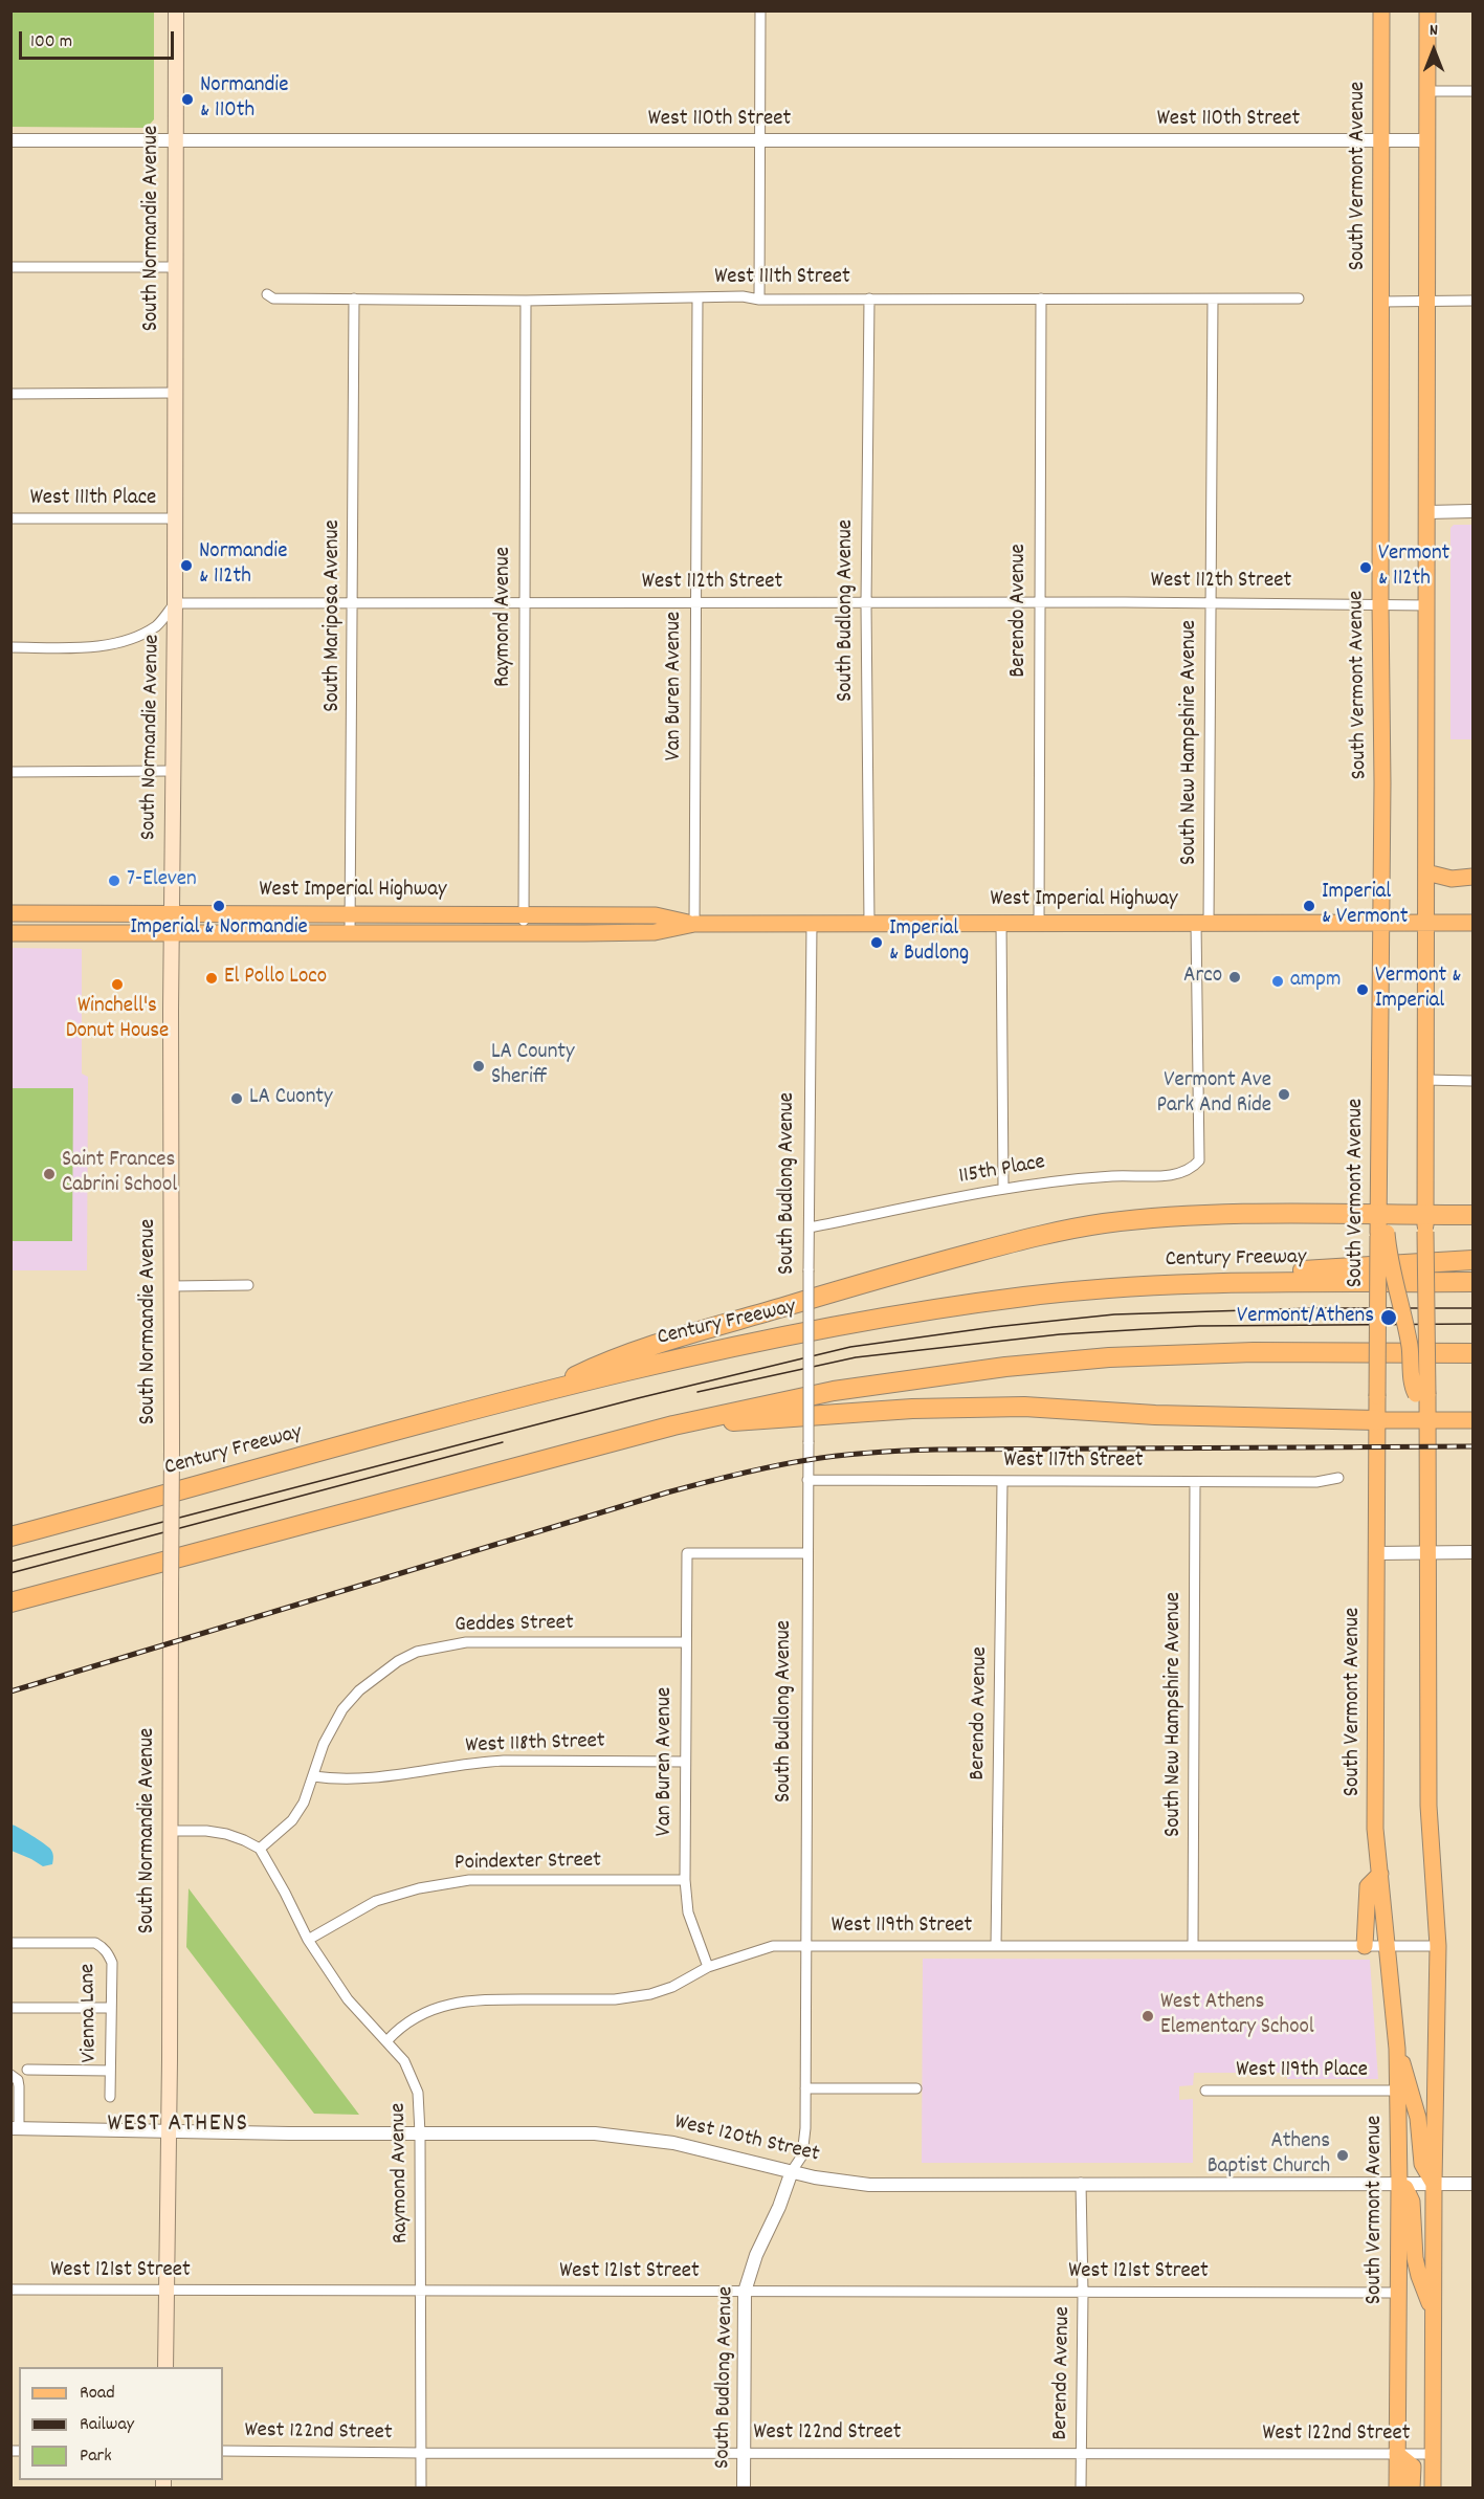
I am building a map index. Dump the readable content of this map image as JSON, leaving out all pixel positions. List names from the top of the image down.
{
  "streets": {
    "highway": ["Century Freeway"],
    "main road": ["South Vermont Avenue", "South Normandie Avenue", "West Imperial Highway"],
    "street": [
      "West 110th Street",
      "West 111th Street",
      "West 111th Place",
      "West 112th Street",
      "South Budlong Avenue",
      "Berendo Avenue",
      "South Mariposa Avenue",
      "Raymond Avenue",
      "Van Buren Avenue",
      "South New Hampshire Avenue",
      "115th Place",
      "West 117th Street",
      "Geddes Street",
      "West 118th Street",
      "Poindexter Street",
      "West 119th Street",
      "Vienna Lane",
      "West 119th Place",
      "West 120th Street",
      "West 121st Street",
      "West 122nd Street"
    ]
  },
  "crossings": [
    ["West 110th Street", "South Vermont Avenue"],
    ["West 110th Street", "South Normandie Avenue"],
    ["South Vermont Avenue", "West 112th Street"],
    ["South Vermont Avenue", "West Imperial Highway"],
    ["South Vermont Avenue", "West 119th Street"],
    ["South Vermont Avenue", "West 119th Place"],
    ["South Vermont Avenue", "West 120th Street"],
    ["South Vermont Avenue", "West 121st Street"],
    ["South Vermont Avenue", "West 122nd Street"],
    ["South Normandie Avenue", "West 111th Place"],
    ["South Normandie Avenue", "West 112th Street"],
    ["South Normandie Avenue", "West Imperial Highway"],
    ["South Normandie Avenue", "West 120th Street"],
    ["South Normandie Avenue", "West 121st Street"],
    ["West 111th Street", "South Budlong Avenue"],
    ["West 111th Street", "Berendo Avenue"],
    ["West 111th Street", "South Mariposa Avenue"],
    ["West 111th Street", "Raymond Avenue"],
    ["West 111th Street", "Van Buren Avenue"],
    ["West 111th Street", "South New Hampshire Avenue"],
    ["West 112th Street", "South Budlong Avenue"],
    ["West 112th Street", "Berendo Avenue"],
    ["West 112th Street", "South Mariposa Avenue"],
    ["West 112th Street", "Raymond Avenue"],
    ["West 112th Street", "Van Buren Avenue"],
    ["West 112th Street", "South New Hampshire Avenue"],
    ["South Budlong Avenue", "Van Buren Avenue"],
    ["South Budlong Avenue", "West Imperial Highway"],
    ["South Budlong Avenue", "115th Place"],
    ["South Budlong Avenue", "West 117th Street"],
    ["South Budlong Avenue", "West 119th Street"],
    ["South Budlong Avenue", "West 120th Street"],
    ["South Budlong Avenue", "West 121st Street"],
    ["South Budlong Avenue", "West 122nd Street"],
    ["Berendo Avenue", "West Imperial Highway"],
    ["Berendo Avenue", "West 117th Street"],
    ["Berendo Avenue", "West 119th Street"],
    ["Berendo Avenue", "West 120th Street"],
    ["Berendo Avenue", "West 121st Street"],
    ["Berendo Avenue", "West 122nd Street"],
    ["South Mariposa Avenue", "West Imperial Highway"],
    ["Raymond Avenue", "West Imperial Highway"],
    ["Raymond Avenue", "Geddes Street"],
    ["Raymond Avenue", "Poindexter Street"],
    ["Raymond Avenue", "West 119th Street"],
    ["Raymond Avenue", "West 120th Street"],
    ["Raymond Avenue", "West 121st Street"],
    ["Raymond Avenue", "West 122nd Street"],
    ["Van Buren Avenue", "West Imperial Highway"],
    ["Van Buren Avenue", "Geddes Street"],
    ["Van Buren Avenue", "West 118th Street"],
    ["Van Buren Avenue", "Poindexter Street"],
    ["Van Buren Avenue", "West 119th Street"],
    ["South New Hampshire Avenue", "West Imperial Highway"],
    ["South New Hampshire Avenue", "115th Place"],
    ["South New Hampshire Avenue", "West 117th Street"],
    ["South New Hampshire Avenue", "West 119th Street"],
    ["Geddes Street", "West 118th Street"]
  ],
  "districts": ["WEST ATHENS"],
  "places": [
    "Normandie & 110th",
    "Normandie & 112th",
    "Vermont & 112th",
    "7-Eleven",
    "Imperial & Normandie",
    "Imperial & Vermont",
    "Imperial & Budlong",
    "Arco",
    "El Pollo Loco",
    "ampm",
    "Winchell's Donut House",
    "Vermont & Imperial",
    "LA County Sheriff",
    "Vermont Ave Park And Ride",
    "LA Cuonty",
    "Saint Frances Cabrini School",
    "Vermont/Athens",
    "West Athens Elementary School",
    "Athens Baptist Church"
  ],
  "legend": ["Road", "Railway", "Park"],
  "scale_bar": "100 m",
  "north": "top"
}
